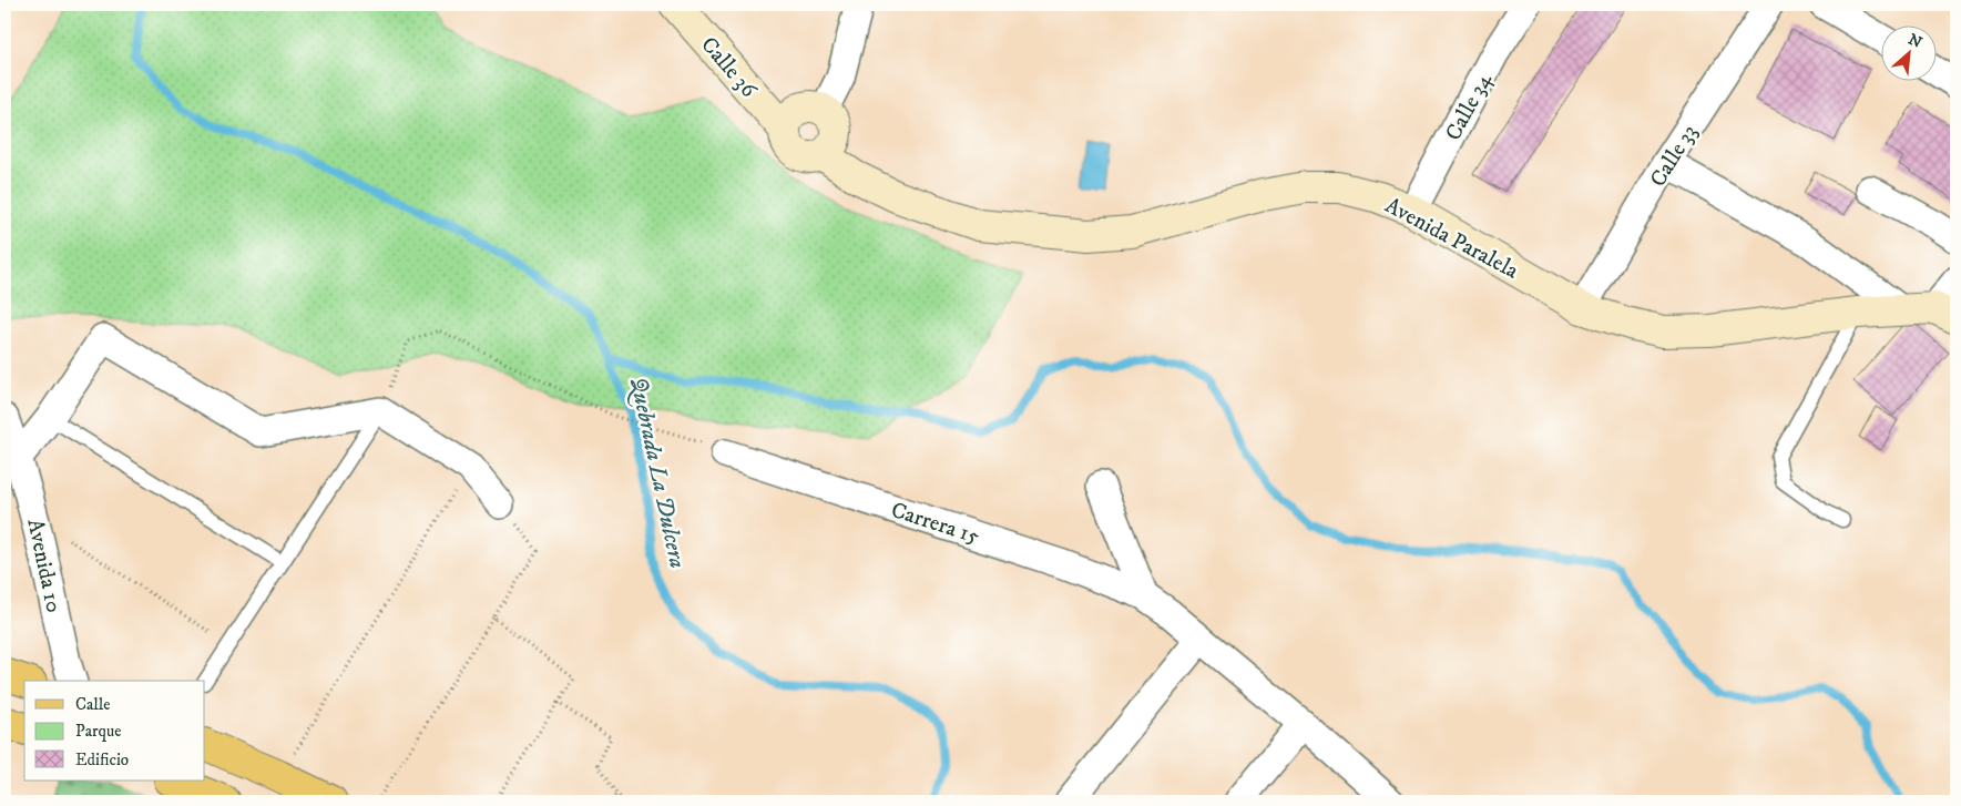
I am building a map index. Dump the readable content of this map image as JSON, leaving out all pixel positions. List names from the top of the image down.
{
  "streets": {
    "main road": ["Calle 36", "Avenida Paralela"],
    "street": [
      "Calle 34",
      "Calle 33",
      "Carrera 15",
      "Avenida 10"
    ]
  },
  "crossings": [
    ["Calle 36", "Avenida Paralela"],
    ["Calle 34", "Avenida Paralela"],
    ["Calle 33", "Avenida Paralela"]
  ],
  "water": ["Quebrada La Dulcera"],
  "legend": ["Calle", "Parque", "Edificio"],
  "north": "top right"
}
